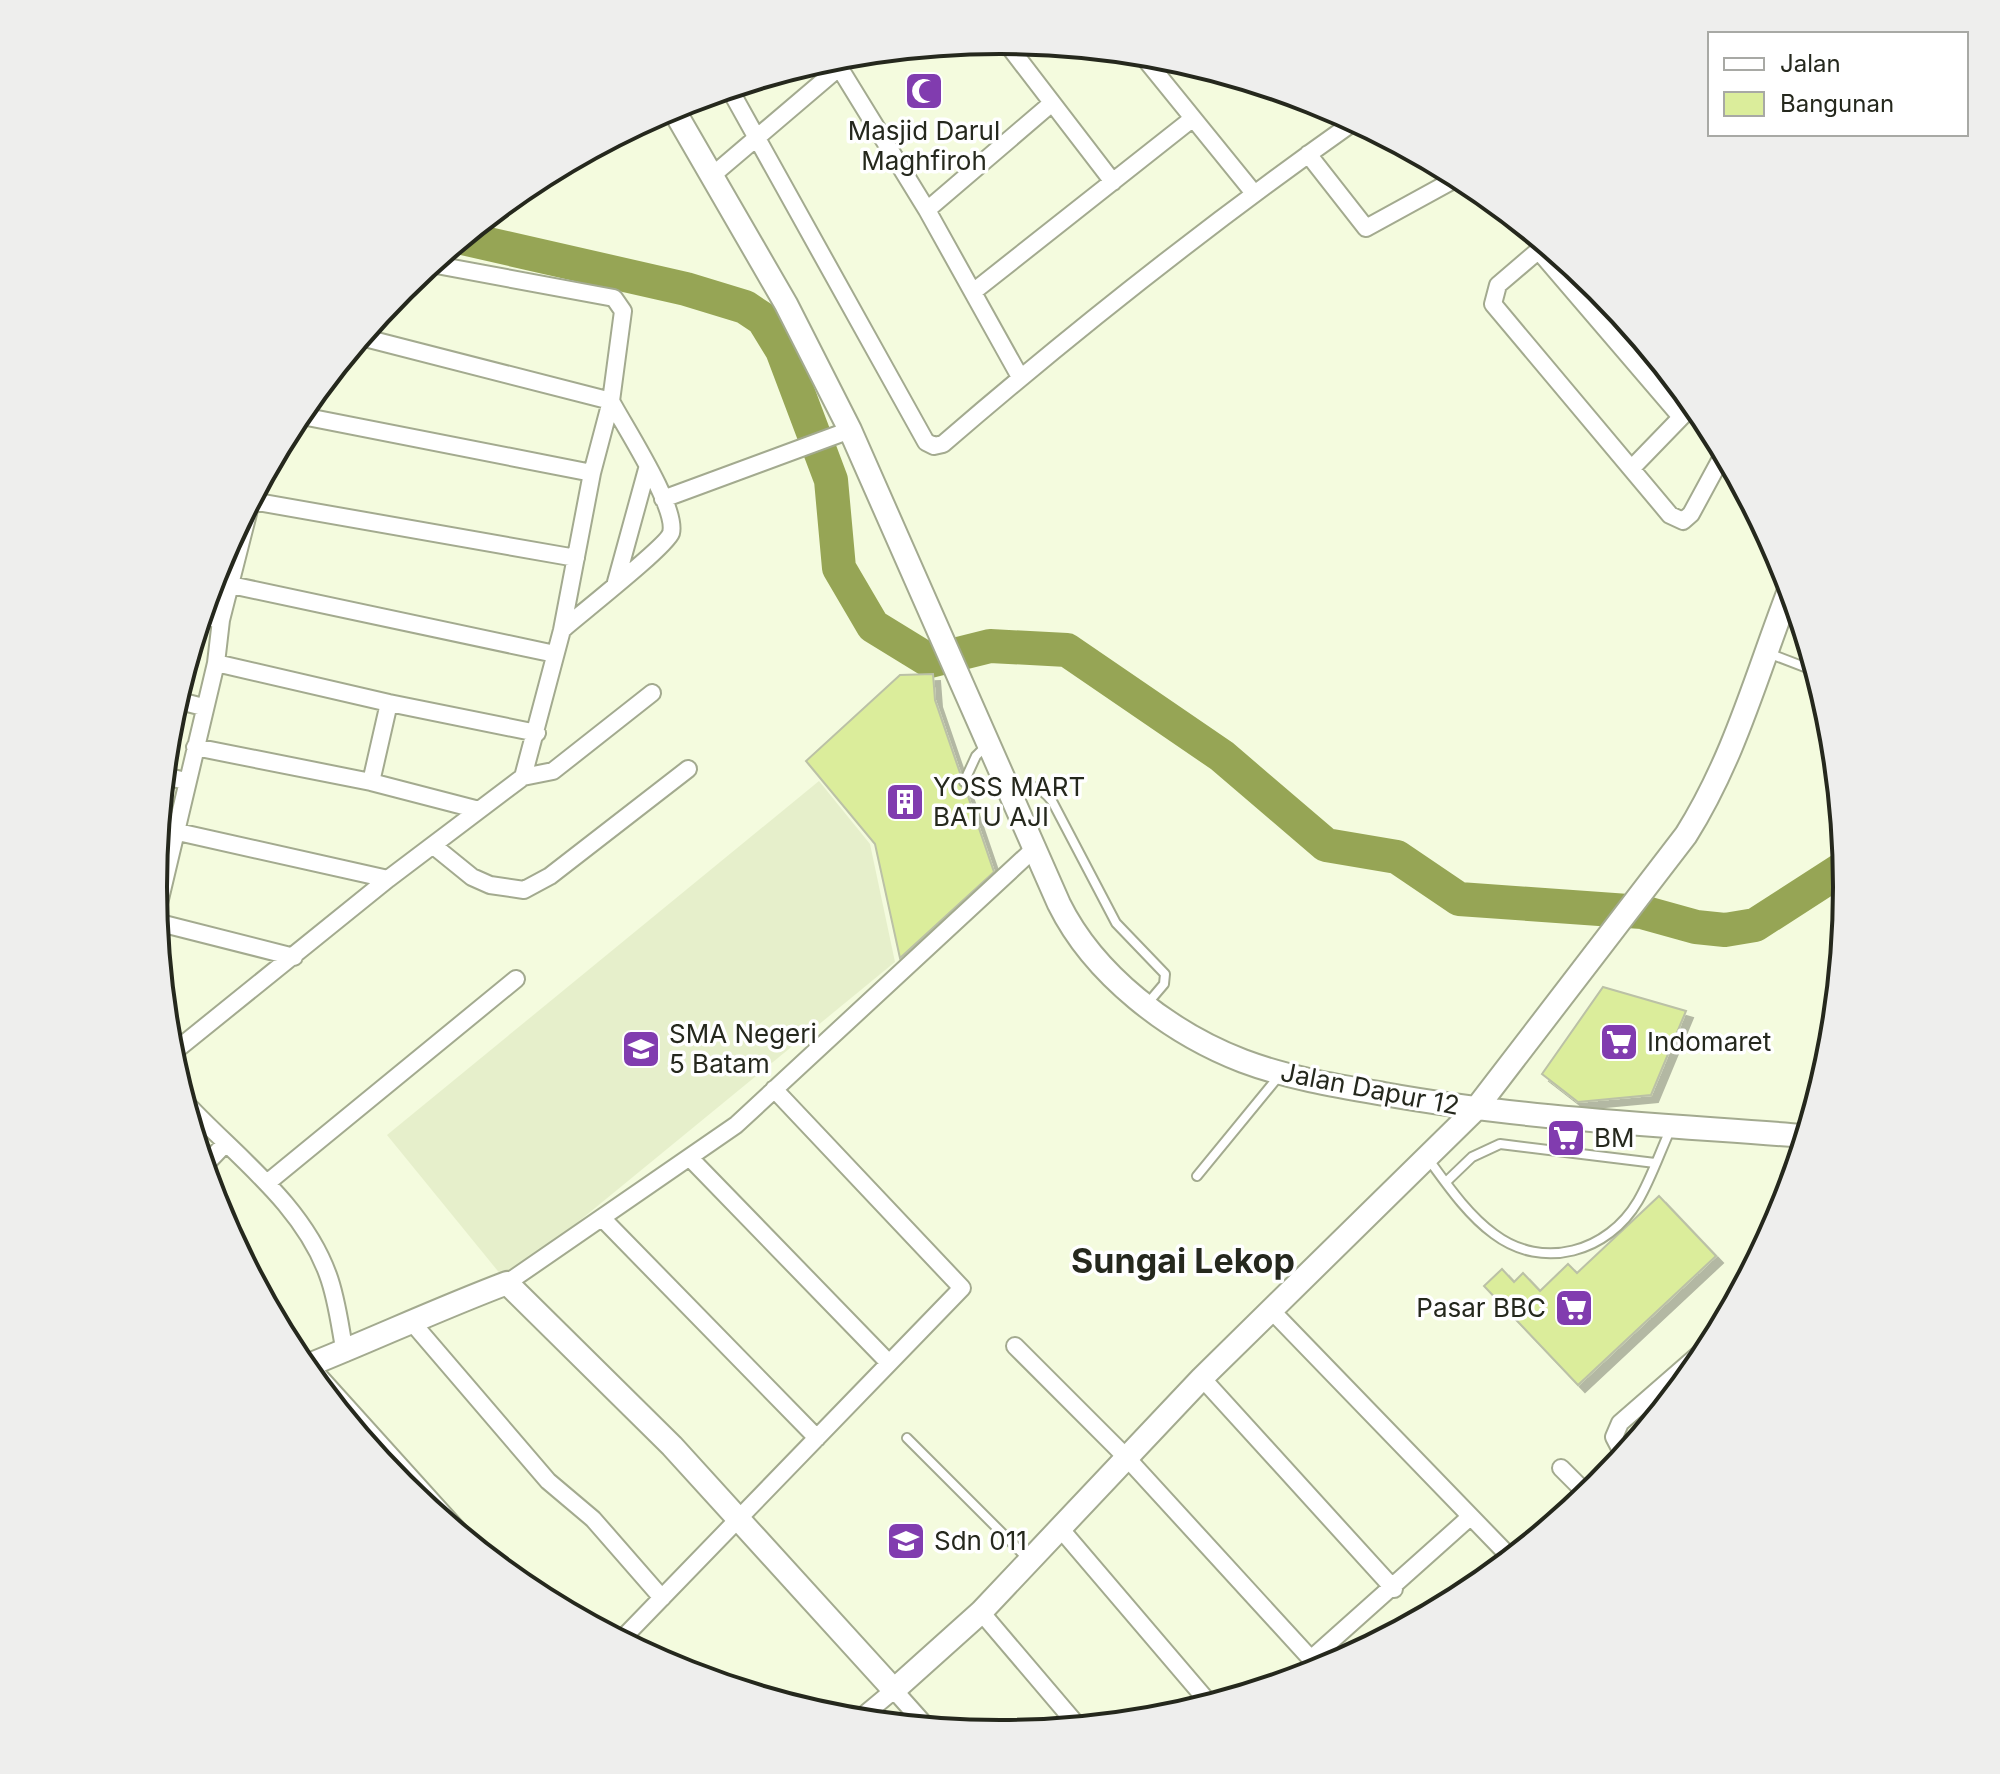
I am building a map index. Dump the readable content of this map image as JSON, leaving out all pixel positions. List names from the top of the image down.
{
  "streets": {
    "street": ["Jalan Dapur 12"]
  },
  "districts": ["Sungai Lekop"],
  "places": {
    "mosque": ["Masjid Darul Maghfiroh"],
    "building": ["YOSS MART BATU AJI"],
    "supermarket": ["Indomaret", "BM", "Pasar BBC"],
    "school or university": ["SMA Negeri 5 Batam", "Sdn 011"]
  },
  "legend": ["Jalan", "Bangunan"]
}
